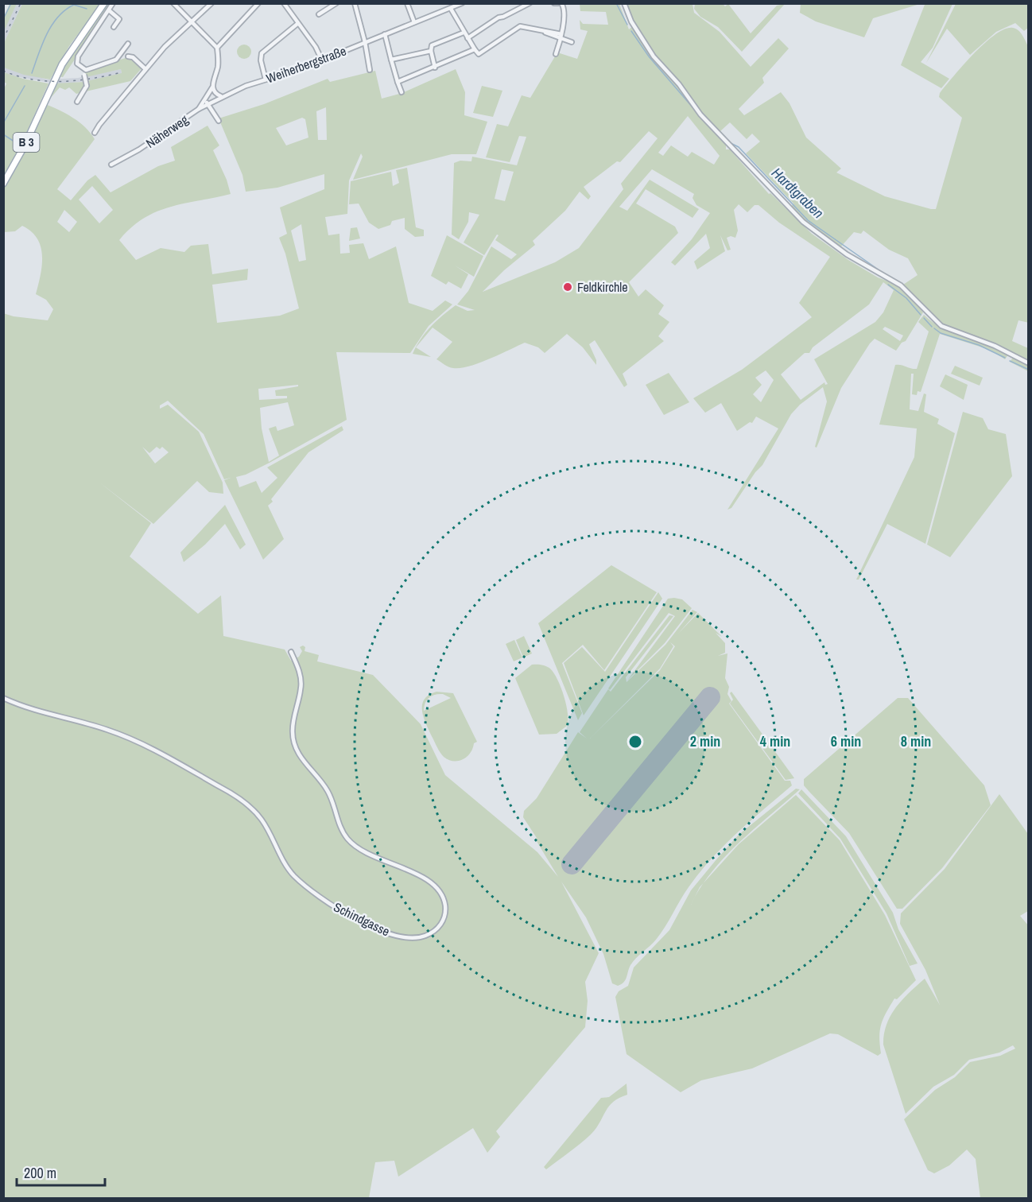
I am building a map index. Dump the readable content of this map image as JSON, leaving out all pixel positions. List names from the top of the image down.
{
  "streets": {
    "main road": ["B 3"],
    "street": ["Weiherbergstraße", "Näherweg", "Schindgasse"]
  },
  "crossings": [
    ["Weiherbergstraße", "Näherweg"]
  ],
  "water": ["Hardtgraben"],
  "places": ["Feldkirchle"],
  "scale_bar": "200 m",
  "rings": [
    "2 min",
    "4 min",
    "6 min",
    "8 min"
  ]
}
